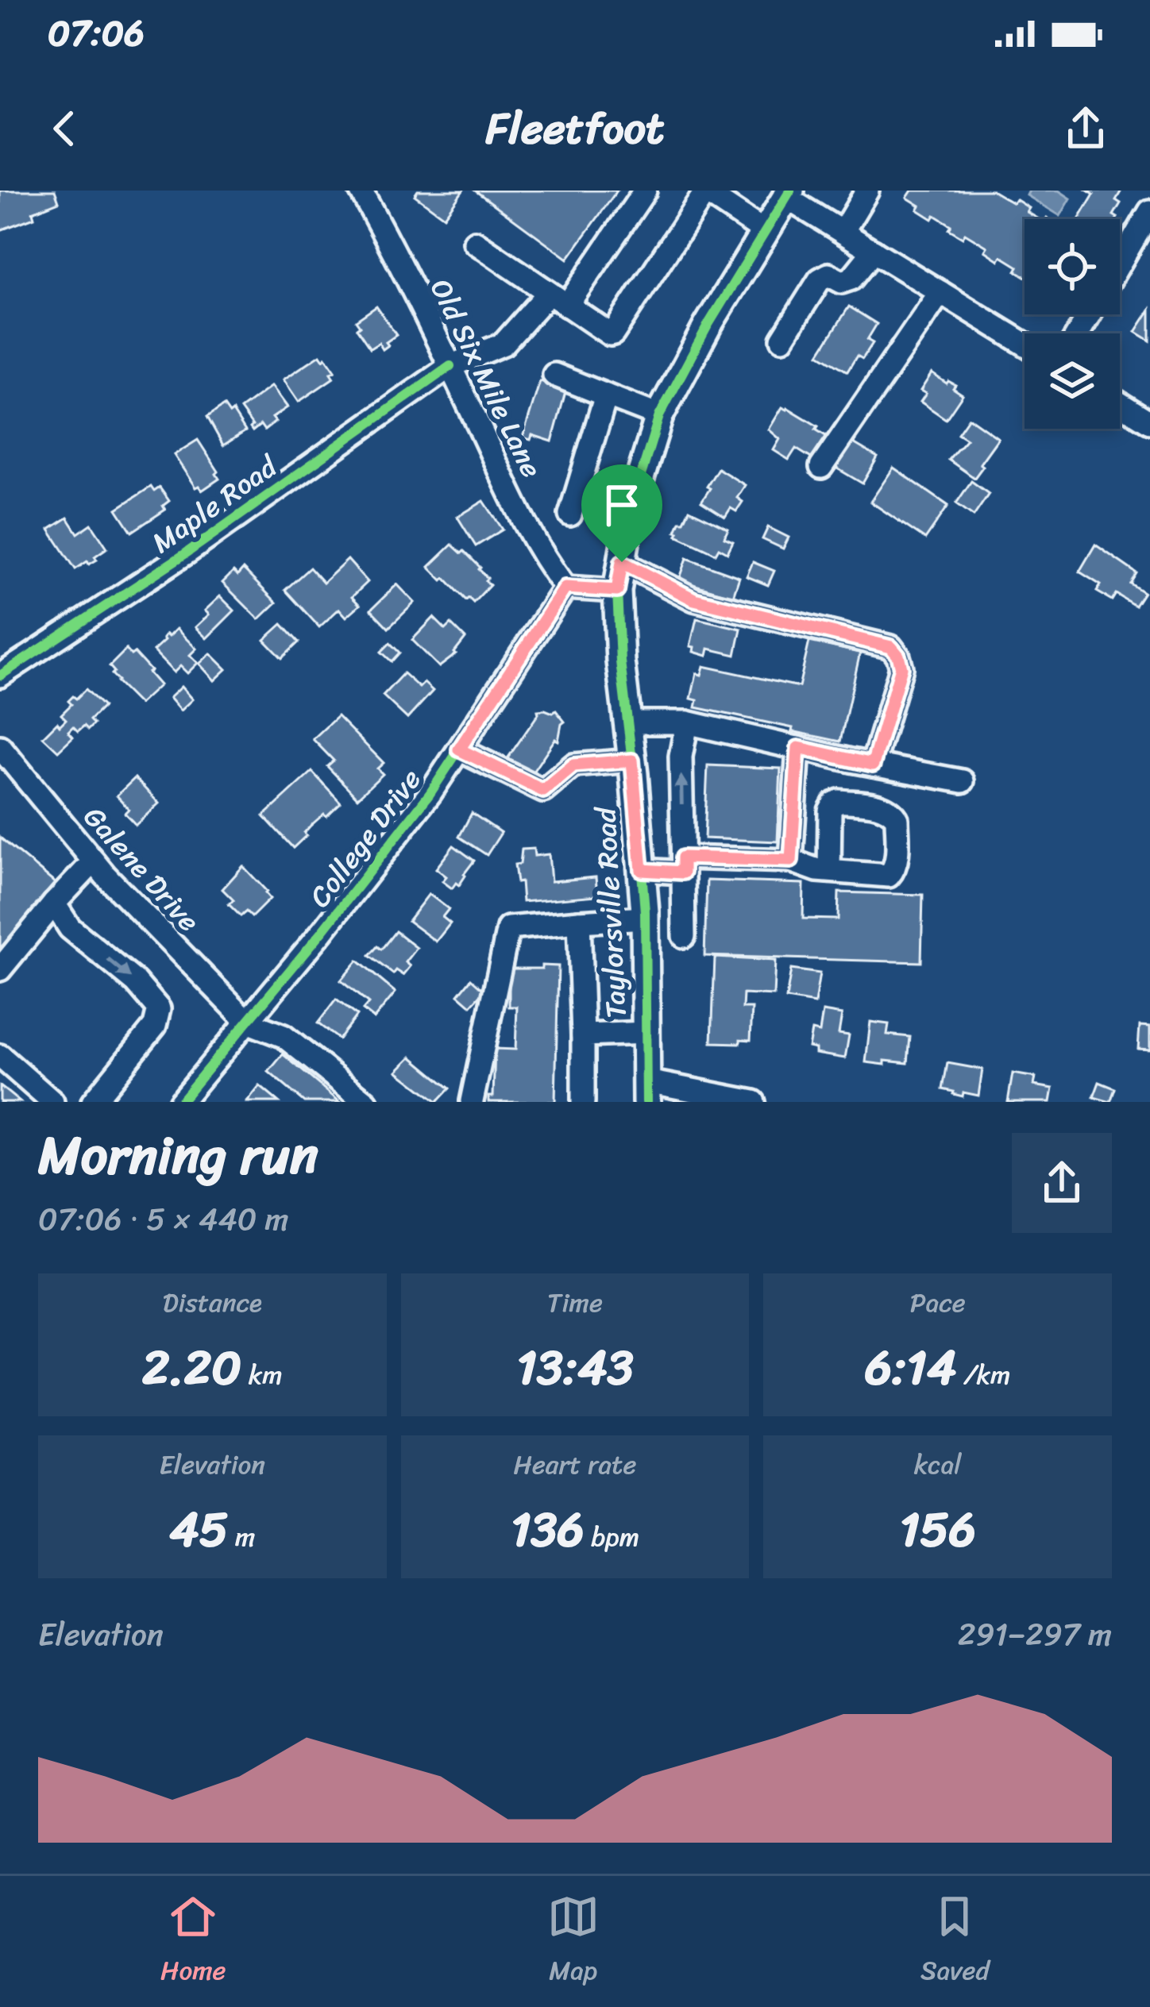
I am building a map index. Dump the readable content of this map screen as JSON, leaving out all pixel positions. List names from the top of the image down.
{
  "streets": {
    "main road": ["Taylorsville Road"],
    "street": [
      "Old Six Mile Lane",
      "Maple Road",
      "College Drive",
      "Galene Drive"
    ]
  },
  "crossings": [
    ["Old Six Mile Lane", "Maple Road"],
    ["Old Six Mile Lane", "College Drive"],
    ["College Drive", "Galene Drive"]
  ],
  "page": {
    "status": "07:06",
    "header": "Fleetfoot",
    "heading": ["Morning run", "07:06 · 5 × 440 m"],
    "stats": [
      ["Distance", "2.20 km"],
      ["Time", "13:43"],
      ["Pace", "6:14 /km"],
      ["Elevation", "45 m"],
      ["Heart rate", "136 bpm"],
      ["kcal", "156"]
    ],
    "chart": ["Elevation", "291–297 m"],
    "tabs": ["Home", "Map", "Saved"]
  }
}
